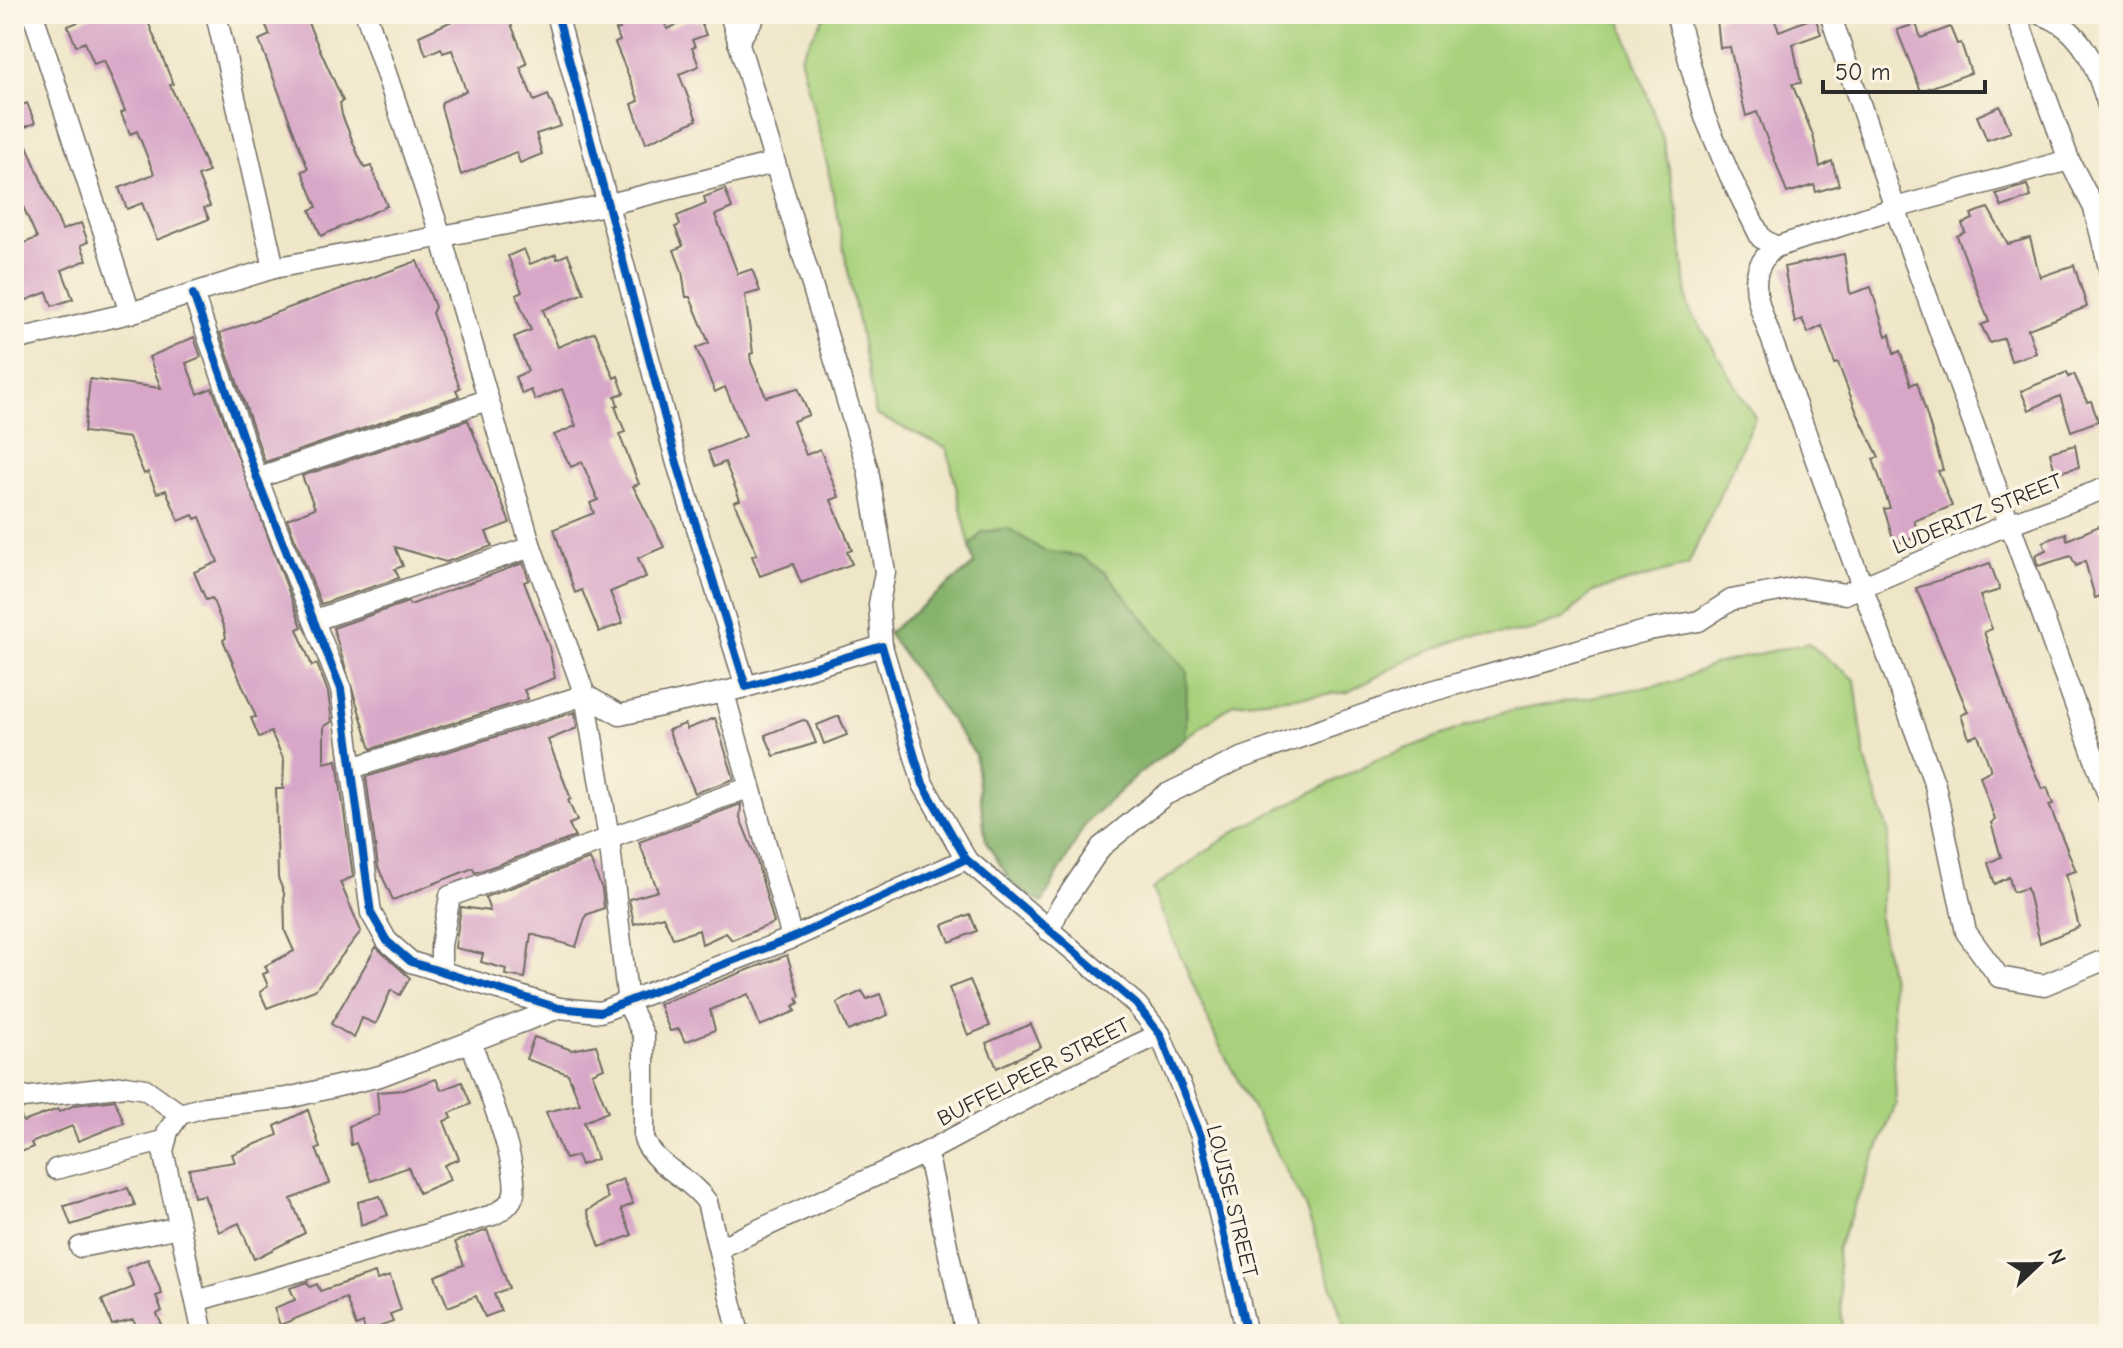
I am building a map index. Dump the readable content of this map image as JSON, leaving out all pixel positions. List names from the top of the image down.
{
  "streets": {
    "street": ["LUDERITZ STREET", "BUFFELPEER STREET", "LOUISE STREET"]
  },
  "crossings": [
    ["LUDERITZ STREET", "LOUISE STREET"],
    ["BUFFELPEER STREET", "LOUISE STREET"]
  ],
  "scale_bar": "50 m",
  "north": "right"
}
